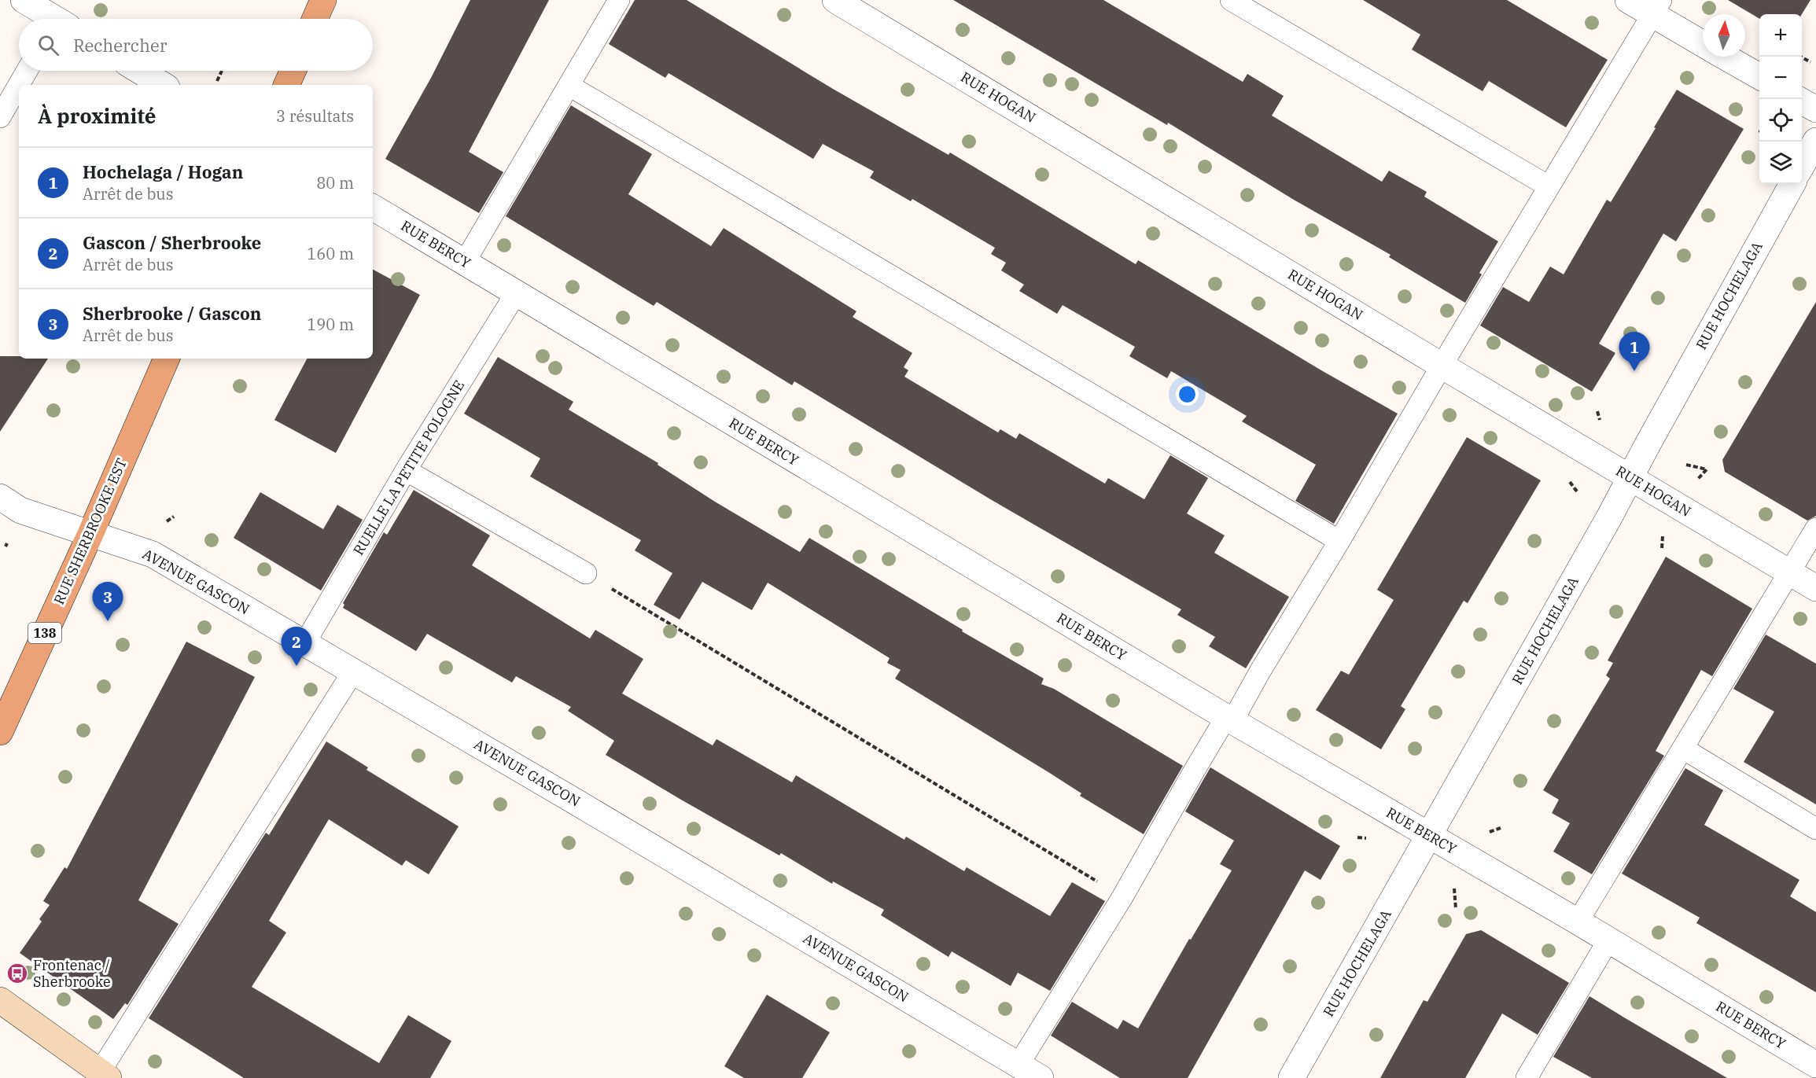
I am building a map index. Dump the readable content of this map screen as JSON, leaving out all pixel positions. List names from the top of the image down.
{
  "streets": {
    "main road": ["RUE SHERBROOKE EST", "138"],
    "street": [
      "RUE HOGAN",
      "RUE BERCY",
      "RUE HOCHELAGA",
      "AVENUE GASCON"
    ],
    "lane": ["RUELLE LA PETITE POLOGNE"]
  },
  "crossings": [
    ["RUE HOGAN", "RUE HOCHELAGA"],
    ["RUE BERCY", "RUE HOCHELAGA"],
    ["RUE BERCY", "RUELLE LA PETITE POLOGNE"],
    ["RUELLE LA PETITE POLOGNE", "AVENUE GASCON"],
    ["RUE SHERBROOKE EST", "AVENUE GASCON"]
  ],
  "places": {
    "bus stop": ["Frontenac / Sherbrooke"]
  },
  "north": "top",
  "page": {
    "map_buttons": ["+", "−"],
    "search": "Rechercher",
    "heading": ["À proximité", "3 résultats"],
    "list": [
      {
        "mark": "1",
        "name": "Hochelaga / Hogan",
        "note": "Arrêt de bus",
        "value": "80 m"
      },
      {
        "mark": "2",
        "name": "Gascon / Sherbrooke",
        "note": "Arrêt de bus",
        "value": "160 m"
      },
      {
        "mark": "3",
        "name": "Sherbrooke / Gascon",
        "note": "Arrêt de bus",
        "value": "190 m"
      }
    ],
    "pins": ["1", "3", "2"]
  }
}
